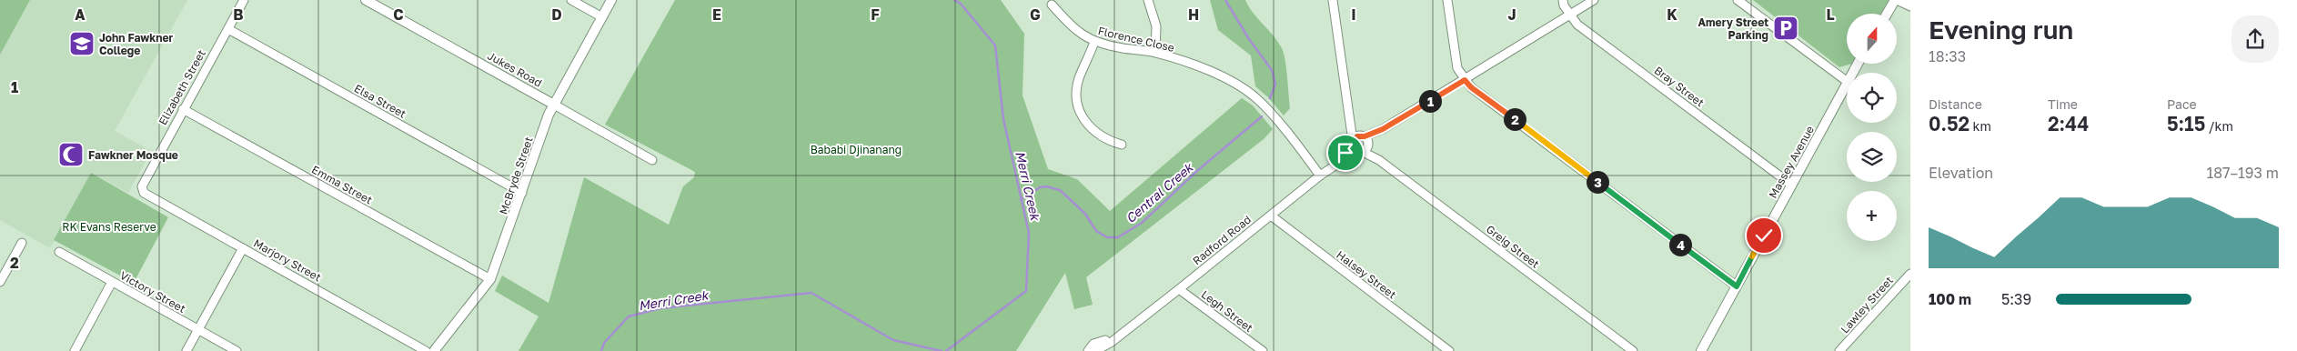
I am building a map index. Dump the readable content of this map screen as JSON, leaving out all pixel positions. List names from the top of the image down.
{
  "streets": {
    "street": [
      "Florence Close",
      "Jukes Road",
      "Bray Street",
      "Elizabeth Street",
      "Elsa Street",
      "Massey Avenue",
      "McBryde Street",
      "Emma Street",
      "Radford Road",
      "Greig Street",
      "Marjory Street",
      "Halsey Street",
      "Victory Street",
      "Lawley Street",
      "Legh Street"
    ]
  },
  "crossings": [
    ["Florence Close", "Radford Road"],
    ["Jukes Road", "McBryde Street"],
    ["Bray Street", "Massey Avenue"],
    ["Bray Street", "Radford Road"],
    ["Elizabeth Street", "Elsa Street"],
    ["Elizabeth Street", "Emma Street"],
    ["Elizabeth Street", "Marjory Street"],
    ["Elsa Street", "McBryde Street"],
    ["McBryde Street", "Emma Street"],
    ["Radford Road", "Greig Street"],
    ["Radford Road", "Halsey Street"],
    ["Radford Road", "Legh Street"]
  ],
  "water": ["Merri Creek", "Central Creek"],
  "parks": ["Bababi Djinanang", "RK Evans Reserve"],
  "places": {
    "parking": ["Amery Street Parking"],
    "school or university": ["John Fawkner College"],
    "mosque": ["Fawkner Mosque"]
  },
  "north": "top",
  "page": {
    "heading": ["Evening run", "18:33"],
    "map_buttons": "+",
    "stats": [
      ["Distance", "0.52 km"],
      ["Time", "2:44"],
      ["Pace", "5:15 /km"]
    ],
    "pins": [
      "1",
      "2",
      "3",
      "4"
    ],
    "chart": ["Elevation", "187–193 m"],
    "list": [
      {
        "name": "100 m",
        "note": "5:39"
      }
    ]
  },
  "grid": {
    "columns": [
      "A",
      "B",
      "C",
      "D",
      "E",
      "F",
      "G",
      "H",
      "I",
      "J",
      "K",
      "L"
    ],
    "rows": ["1", "2"]
  }
}
